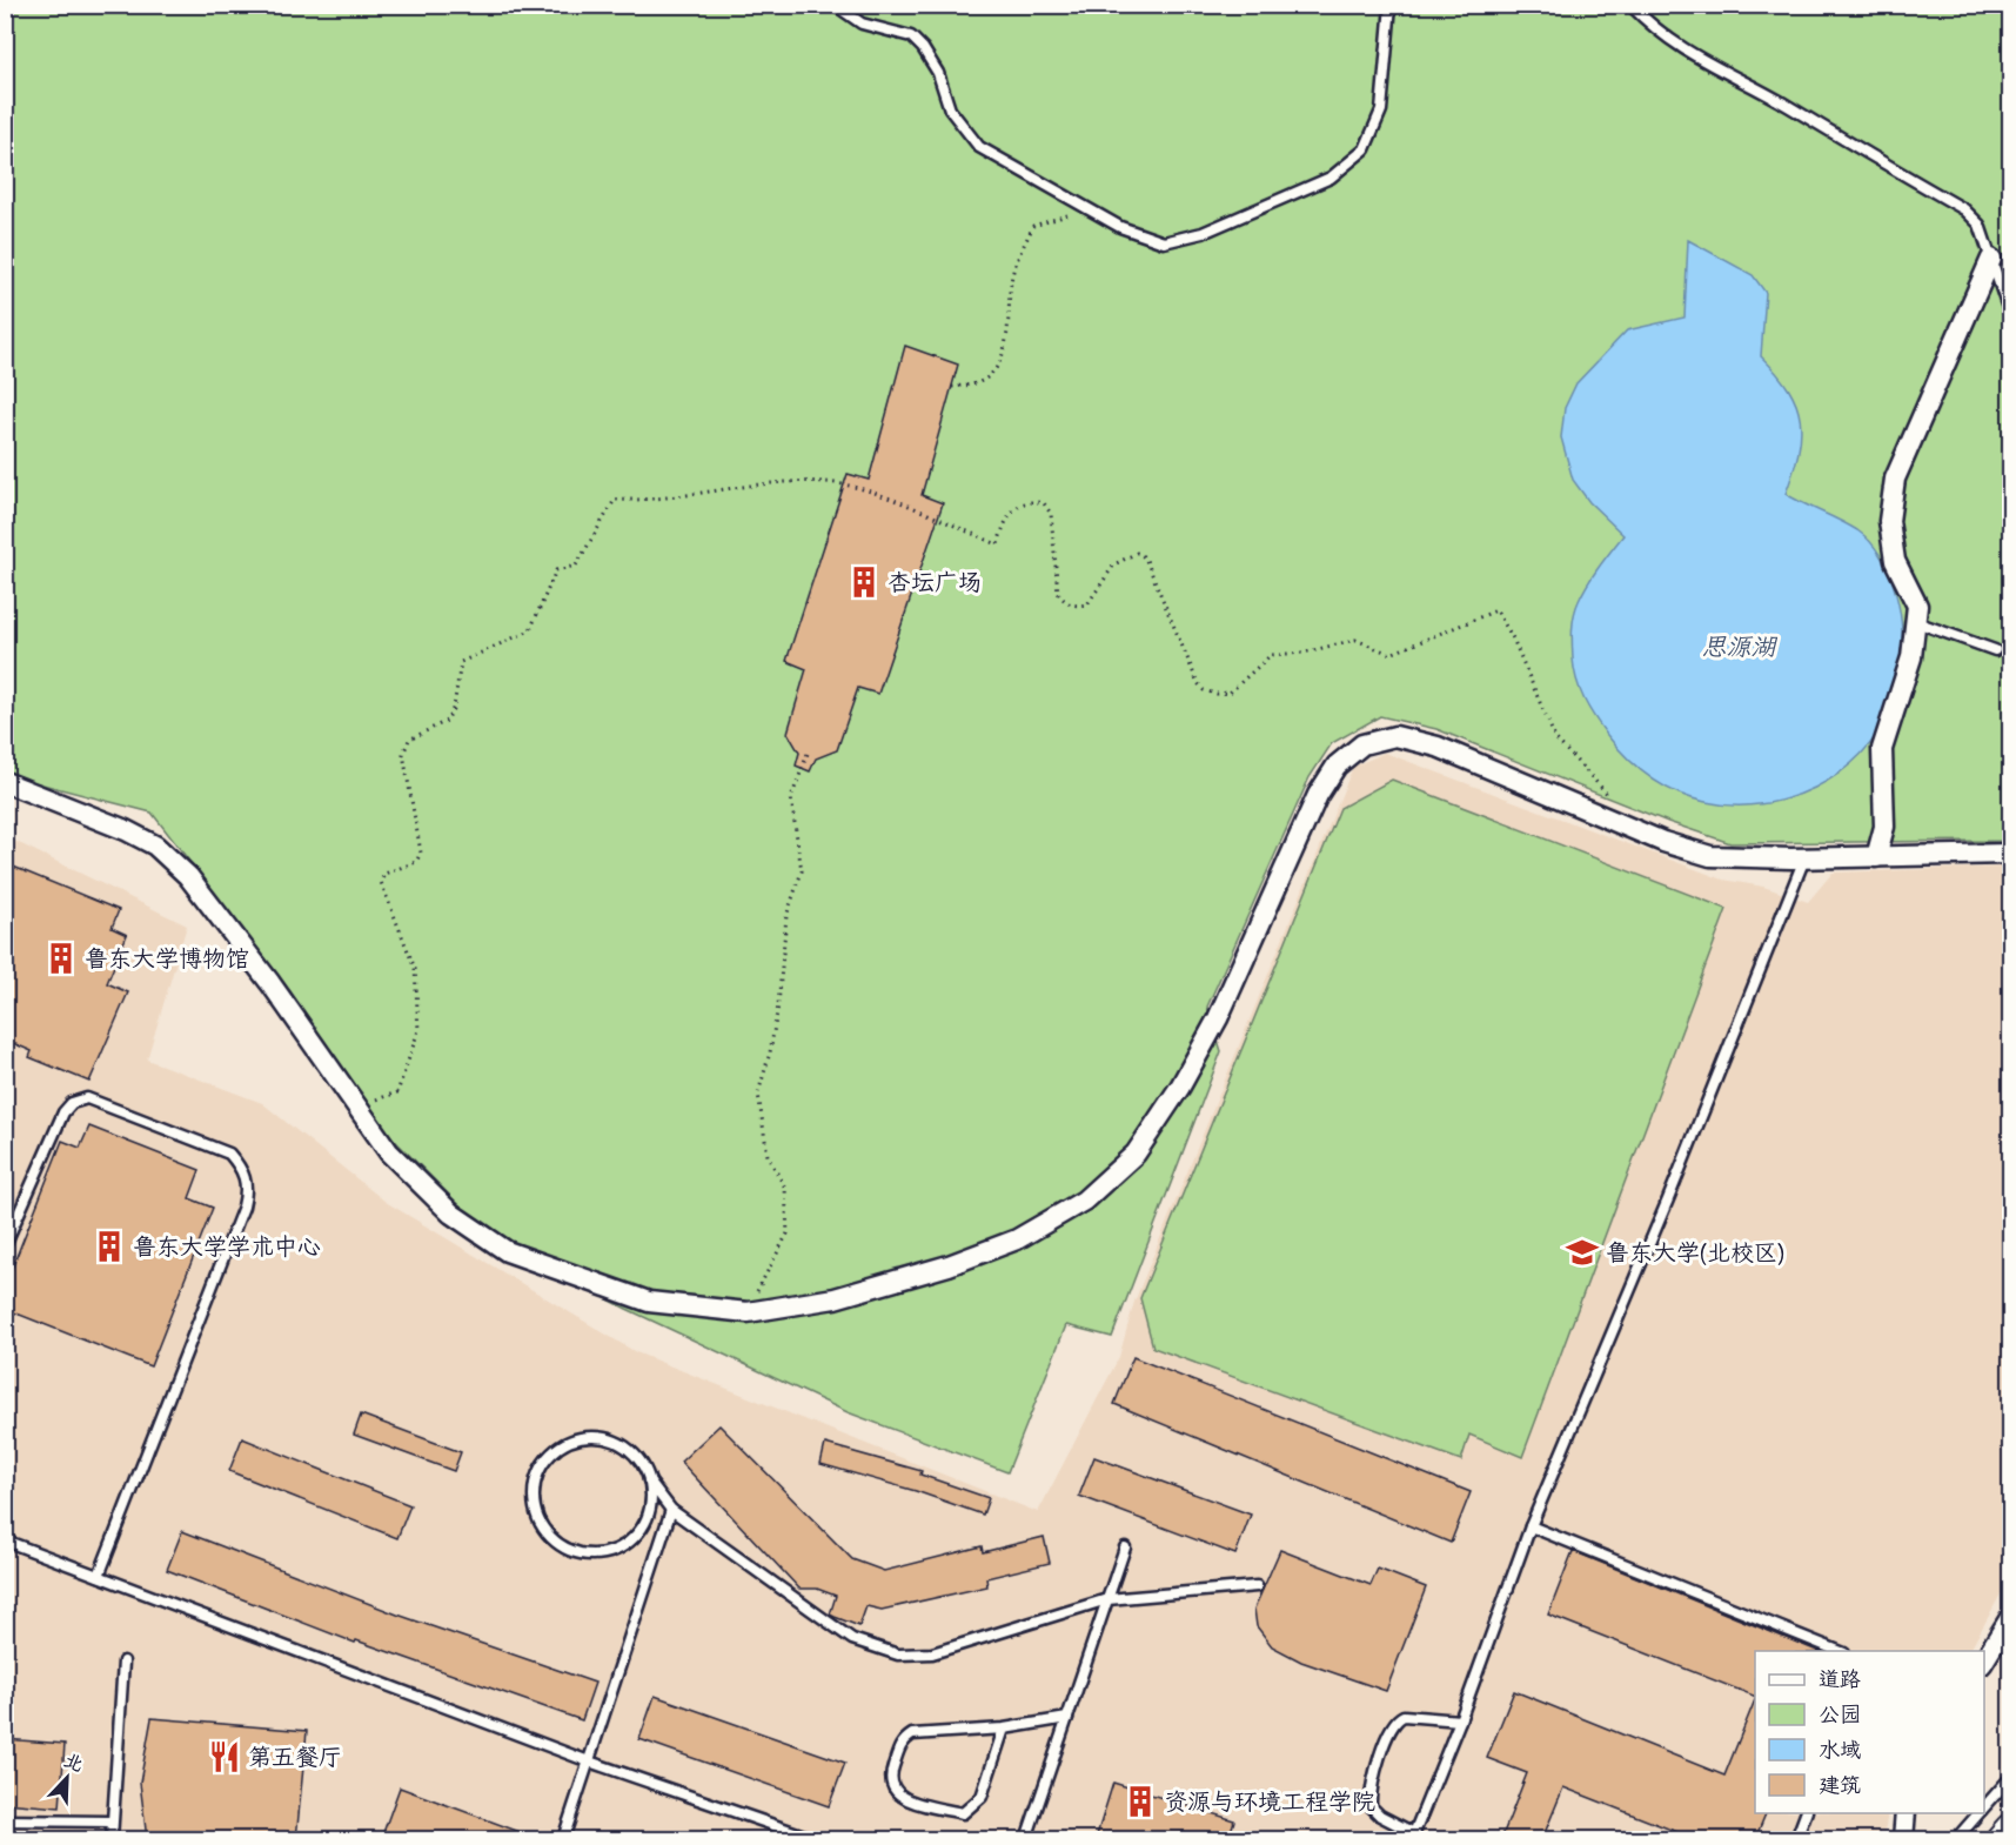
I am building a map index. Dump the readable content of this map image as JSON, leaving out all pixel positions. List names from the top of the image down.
{
  "water": ["思源湖"],
  "places": {
    "building": [
      "杏坛广场",
      "鲁东大学博物馆",
      "鲁东大学学术中心",
      "资源与环境工程学院"
    ],
    "school or university": ["鲁东大学(北校区)"],
    "restaurant": ["第五餐厅"]
  },
  "legend": [
    "道路",
    "公园",
    "水域",
    "建筑"
  ],
  "north": "top right"
}
